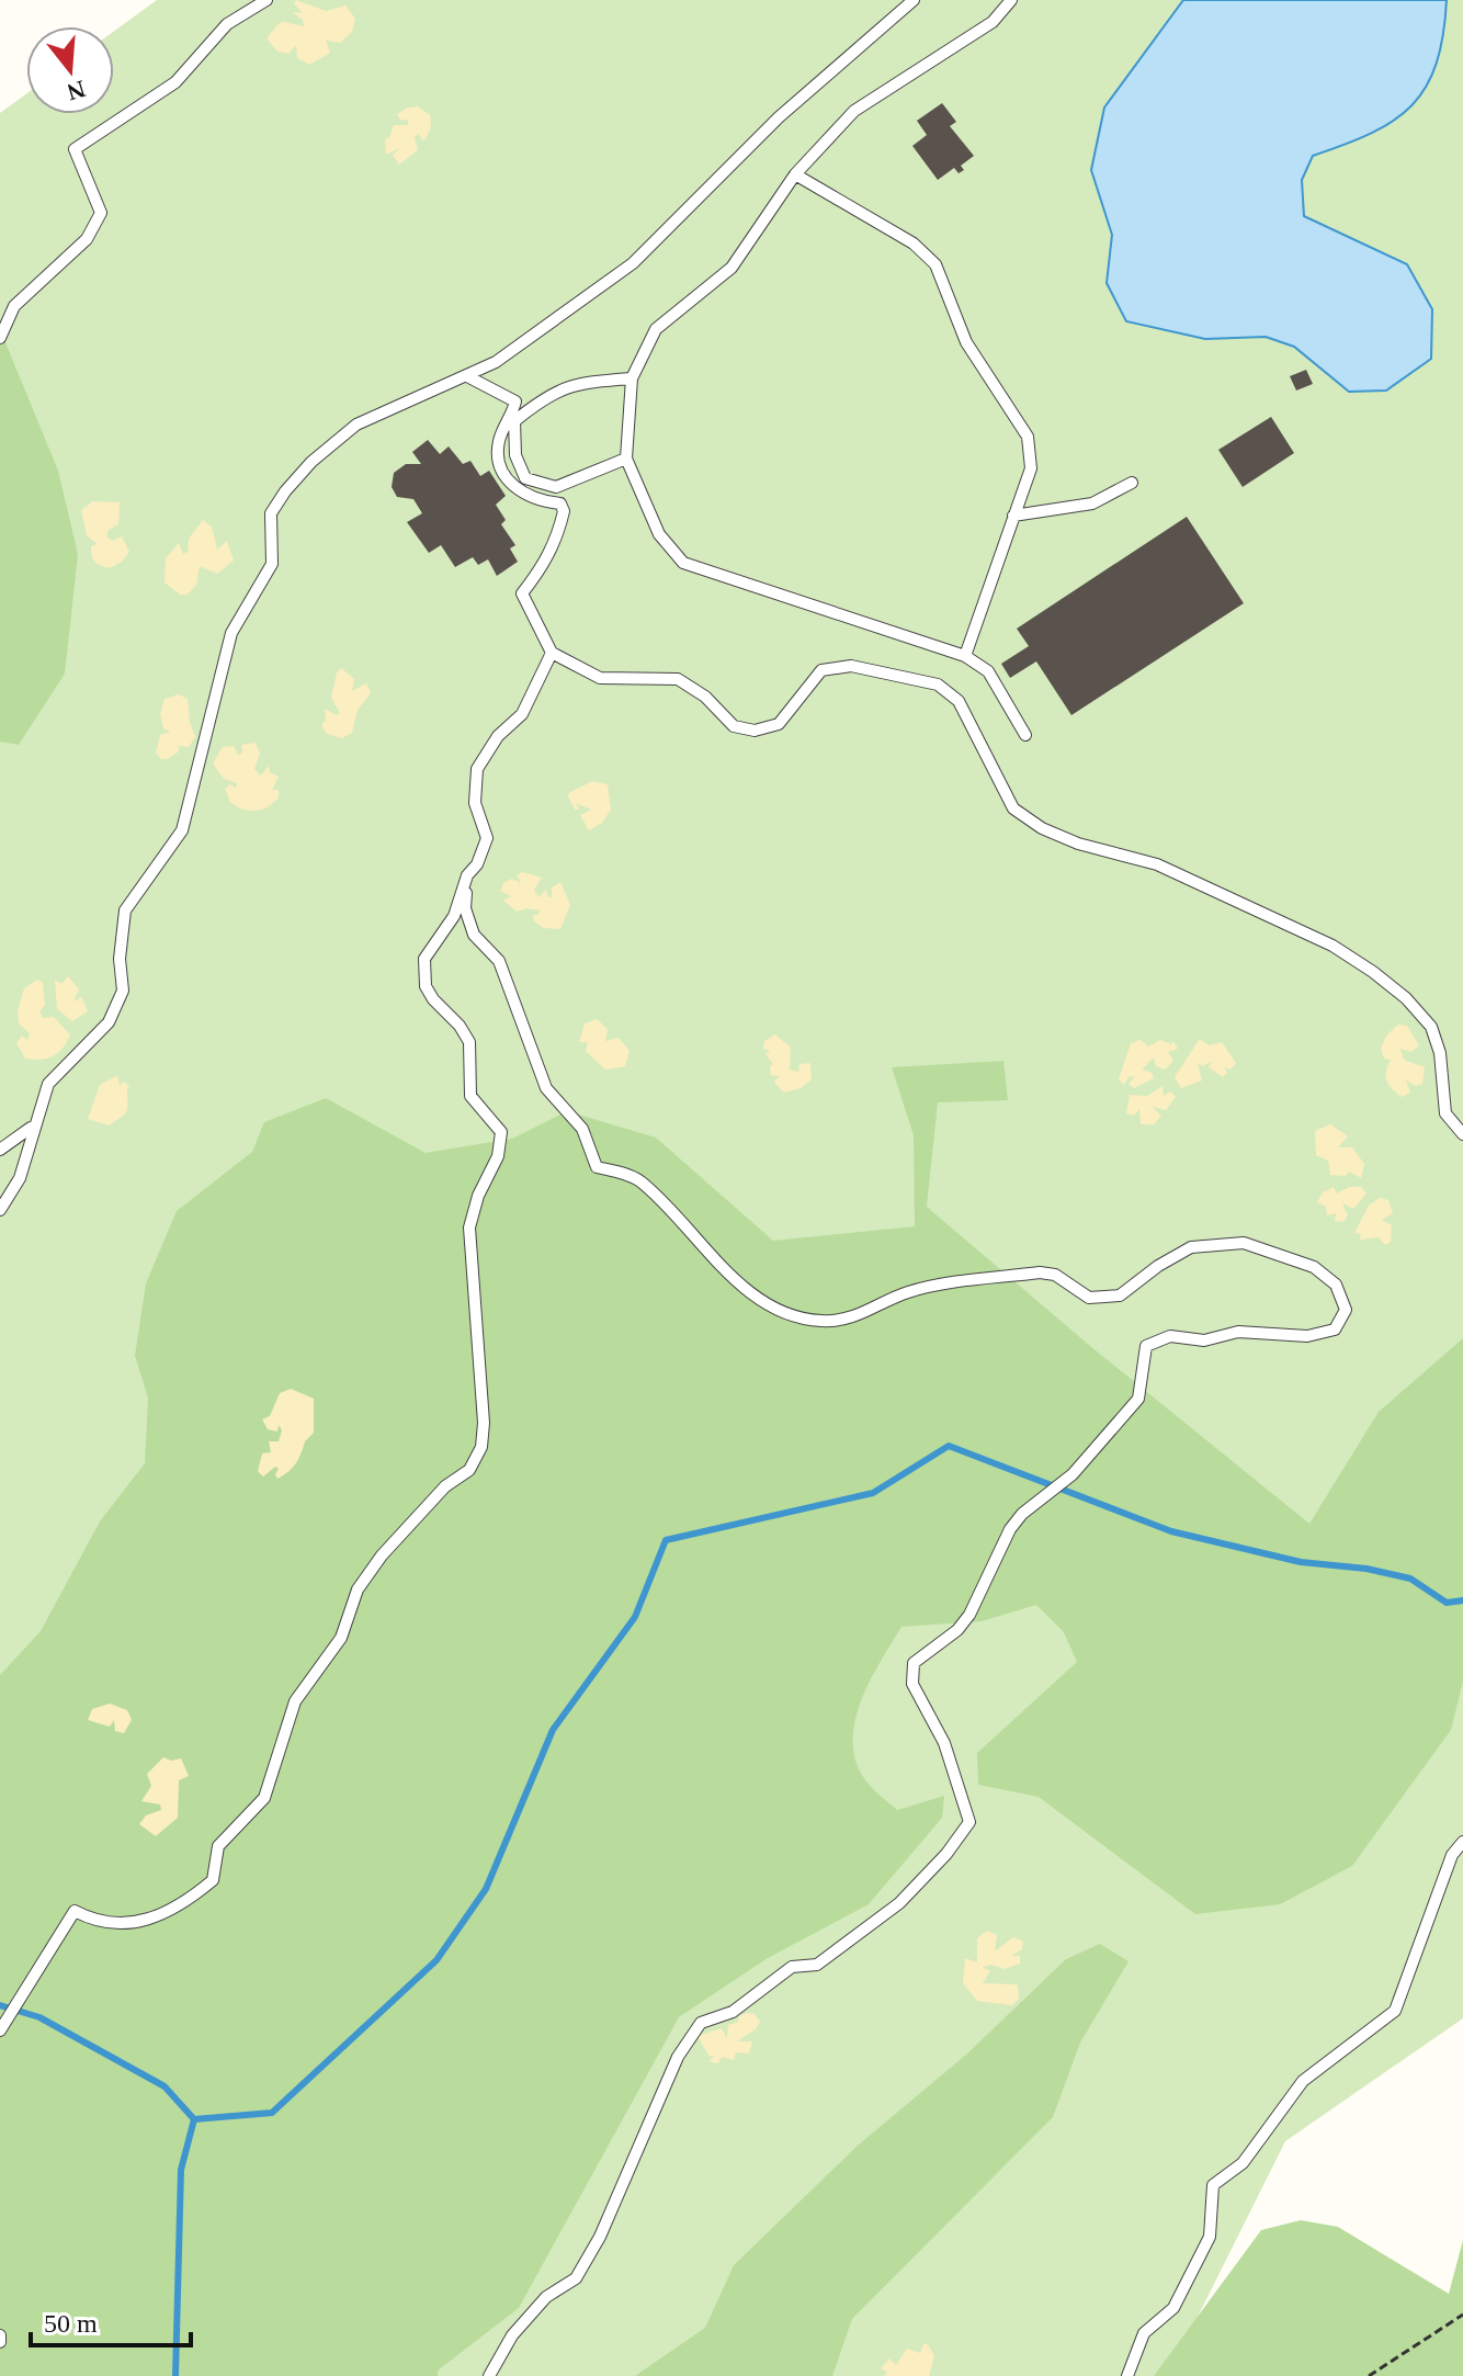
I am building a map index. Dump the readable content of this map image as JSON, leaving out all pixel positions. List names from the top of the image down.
{
  "scale_bar": "50 m",
  "north": "bottom"
}
